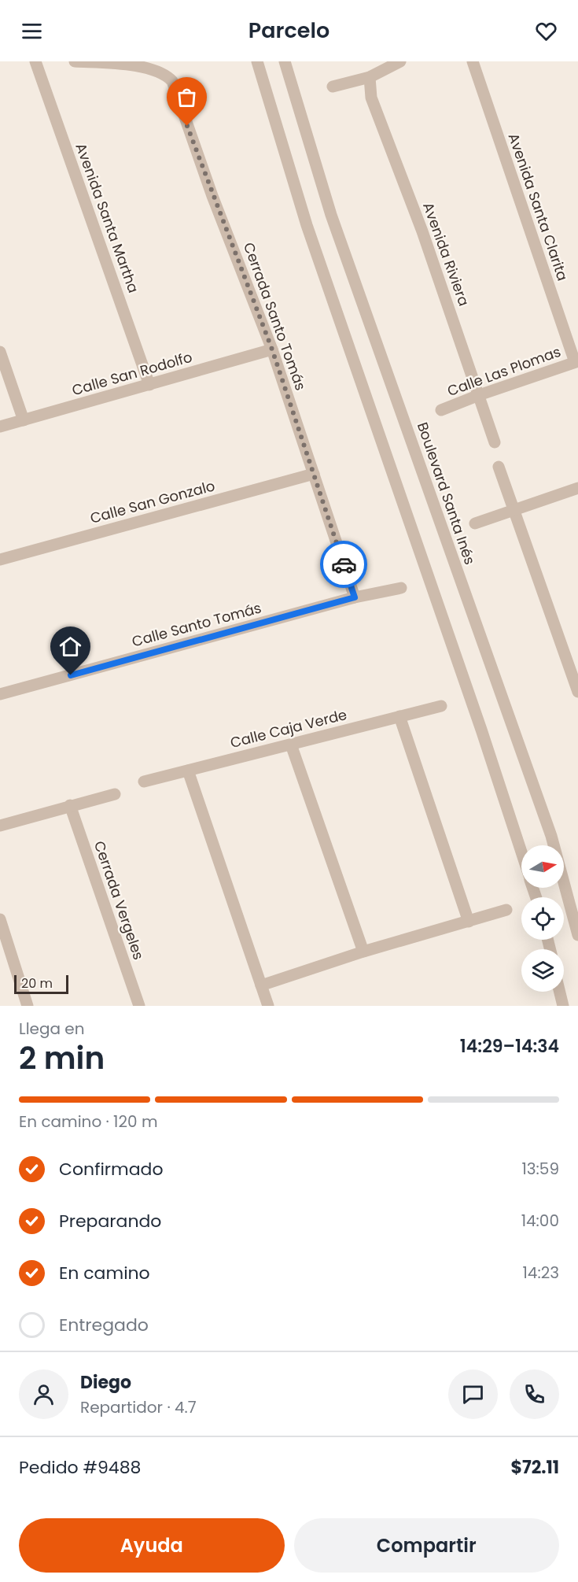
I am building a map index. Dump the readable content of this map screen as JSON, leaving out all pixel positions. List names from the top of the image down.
{
  "streets": {
    "street": [
      "Avenida Santa Clarita",
      "Avenida Santa Martha",
      "Avenida Riviera",
      "Cerrada Santo Tomás",
      "Calle Las Plomas",
      "Calle San Rodolfo",
      "Boulevard Santa Inés",
      "Calle San Gonzalo",
      "Calle Santo Tomás",
      "Calle Caja Verde",
      "Cerrada Vergeles"
    ]
  },
  "crossings": [
    ["Avenida Santa Clarita", "Calle Las Plomas"],
    ["Avenida Santa Martha", "Calle San Rodolfo"],
    ["Avenida Riviera", "Calle Las Plomas"],
    ["Cerrada Santo Tomás", "Calle San Rodolfo"],
    ["Cerrada Santo Tomás", "Calle San Gonzalo"],
    ["Cerrada Santo Tomás", "Calle Santo Tomás"]
  ],
  "scale_bar": "20 m",
  "north": "right",
  "page": {
    "header": "Parcelo",
    "scale": "20 m",
    "heading": ["2 min", "Llega en", "14:29–14:34"],
    "panel": [
      "Diego",
      "Repartidor · 4.7",
      "Pedido #9488",
      "$72.11"
    ],
    "bar": "En camino · 120 m",
    "list": [
      ["Confirmado", "13:59"],
      ["Preparando", "14:00"],
      ["En camino", "14:23"],
      "Entregado"
    ],
    "buttons": ["Ayuda", "Compartir"]
  }
}
